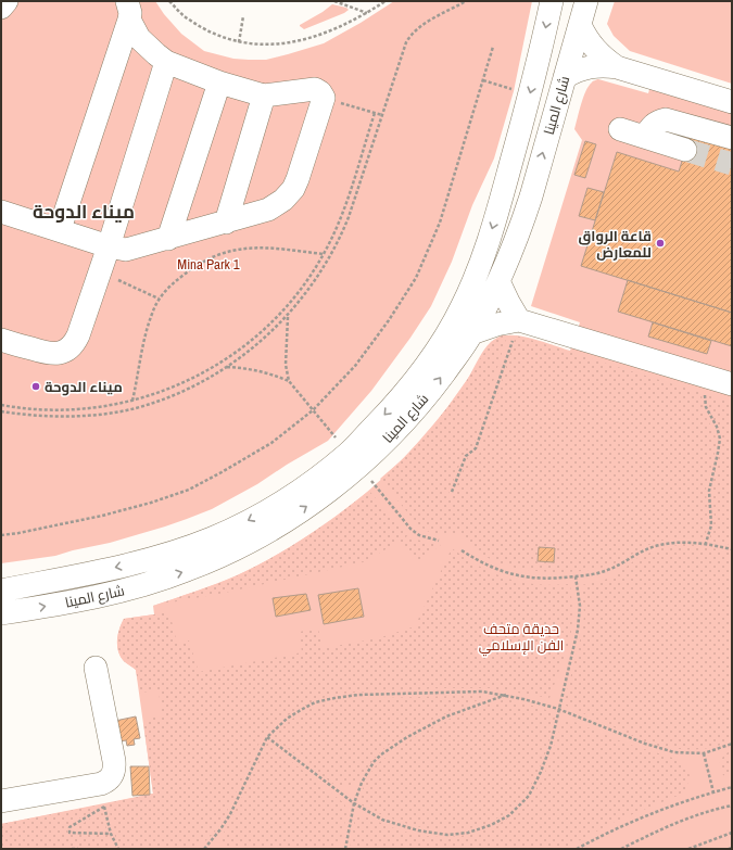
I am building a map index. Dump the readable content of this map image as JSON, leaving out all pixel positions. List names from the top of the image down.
{
  "streets": {
    "street": ["شارع المينا"]
  },
  "districts": ["ميناء الدوحة"],
  "parks": ["Mina Park 1", "حديقة متحف الفن الإسلامي"],
  "places": ["قاعة الرواق للمعارض", "ميناء الدوحة"]
}
